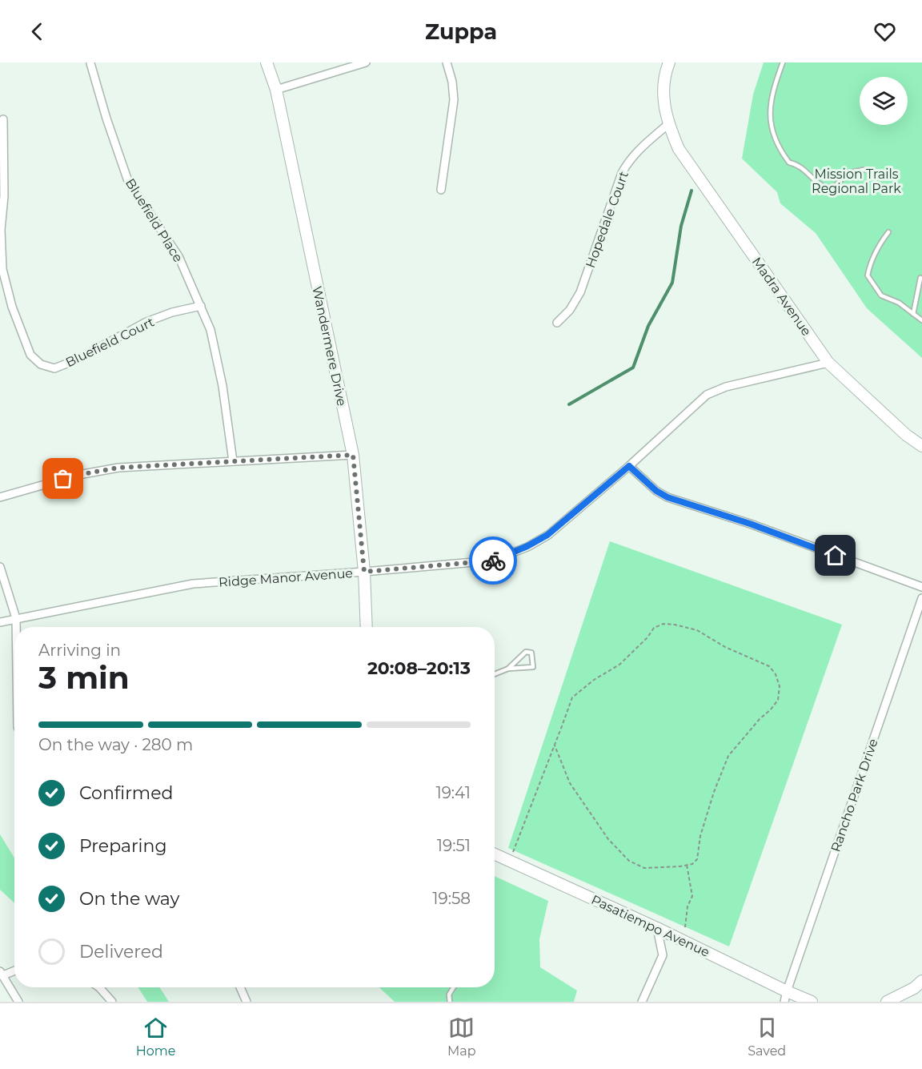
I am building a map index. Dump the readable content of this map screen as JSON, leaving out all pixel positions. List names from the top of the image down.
{
  "streets": {
    "street": [
      "Hopedale Court",
      "Bluefield Place",
      "Madra Avenue",
      "Bluefield Court",
      "Wandermere Drive",
      "Ridge Manor Avenue",
      "Rancho Park Drive",
      "Pasatiempo Avenue"
    ]
  },
  "crossings": [
    ["Hopedale Court", "Madra Avenue"],
    ["Bluefield Place", "Bluefield Court"],
    ["Madra Avenue", "Ridge Manor Avenue"],
    ["Wandermere Drive", "Ridge Manor Avenue"],
    ["Rancho Park Drive", "Pasatiempo Avenue"]
  ],
  "parks": ["Mission Trails Regional Park"],
  "page": {
    "header": "Zuppa",
    "heading": ["3 min", "Arriving in", "20:08–20:13"],
    "bar": "On the way · 280 m",
    "list": [
      ["Confirmed", "19:41"],
      ["Preparing", "19:51"],
      ["On the way", "19:58"],
      "Delivered"
    ],
    "tabs": ["Home", "Map", "Saved"]
  }
}
